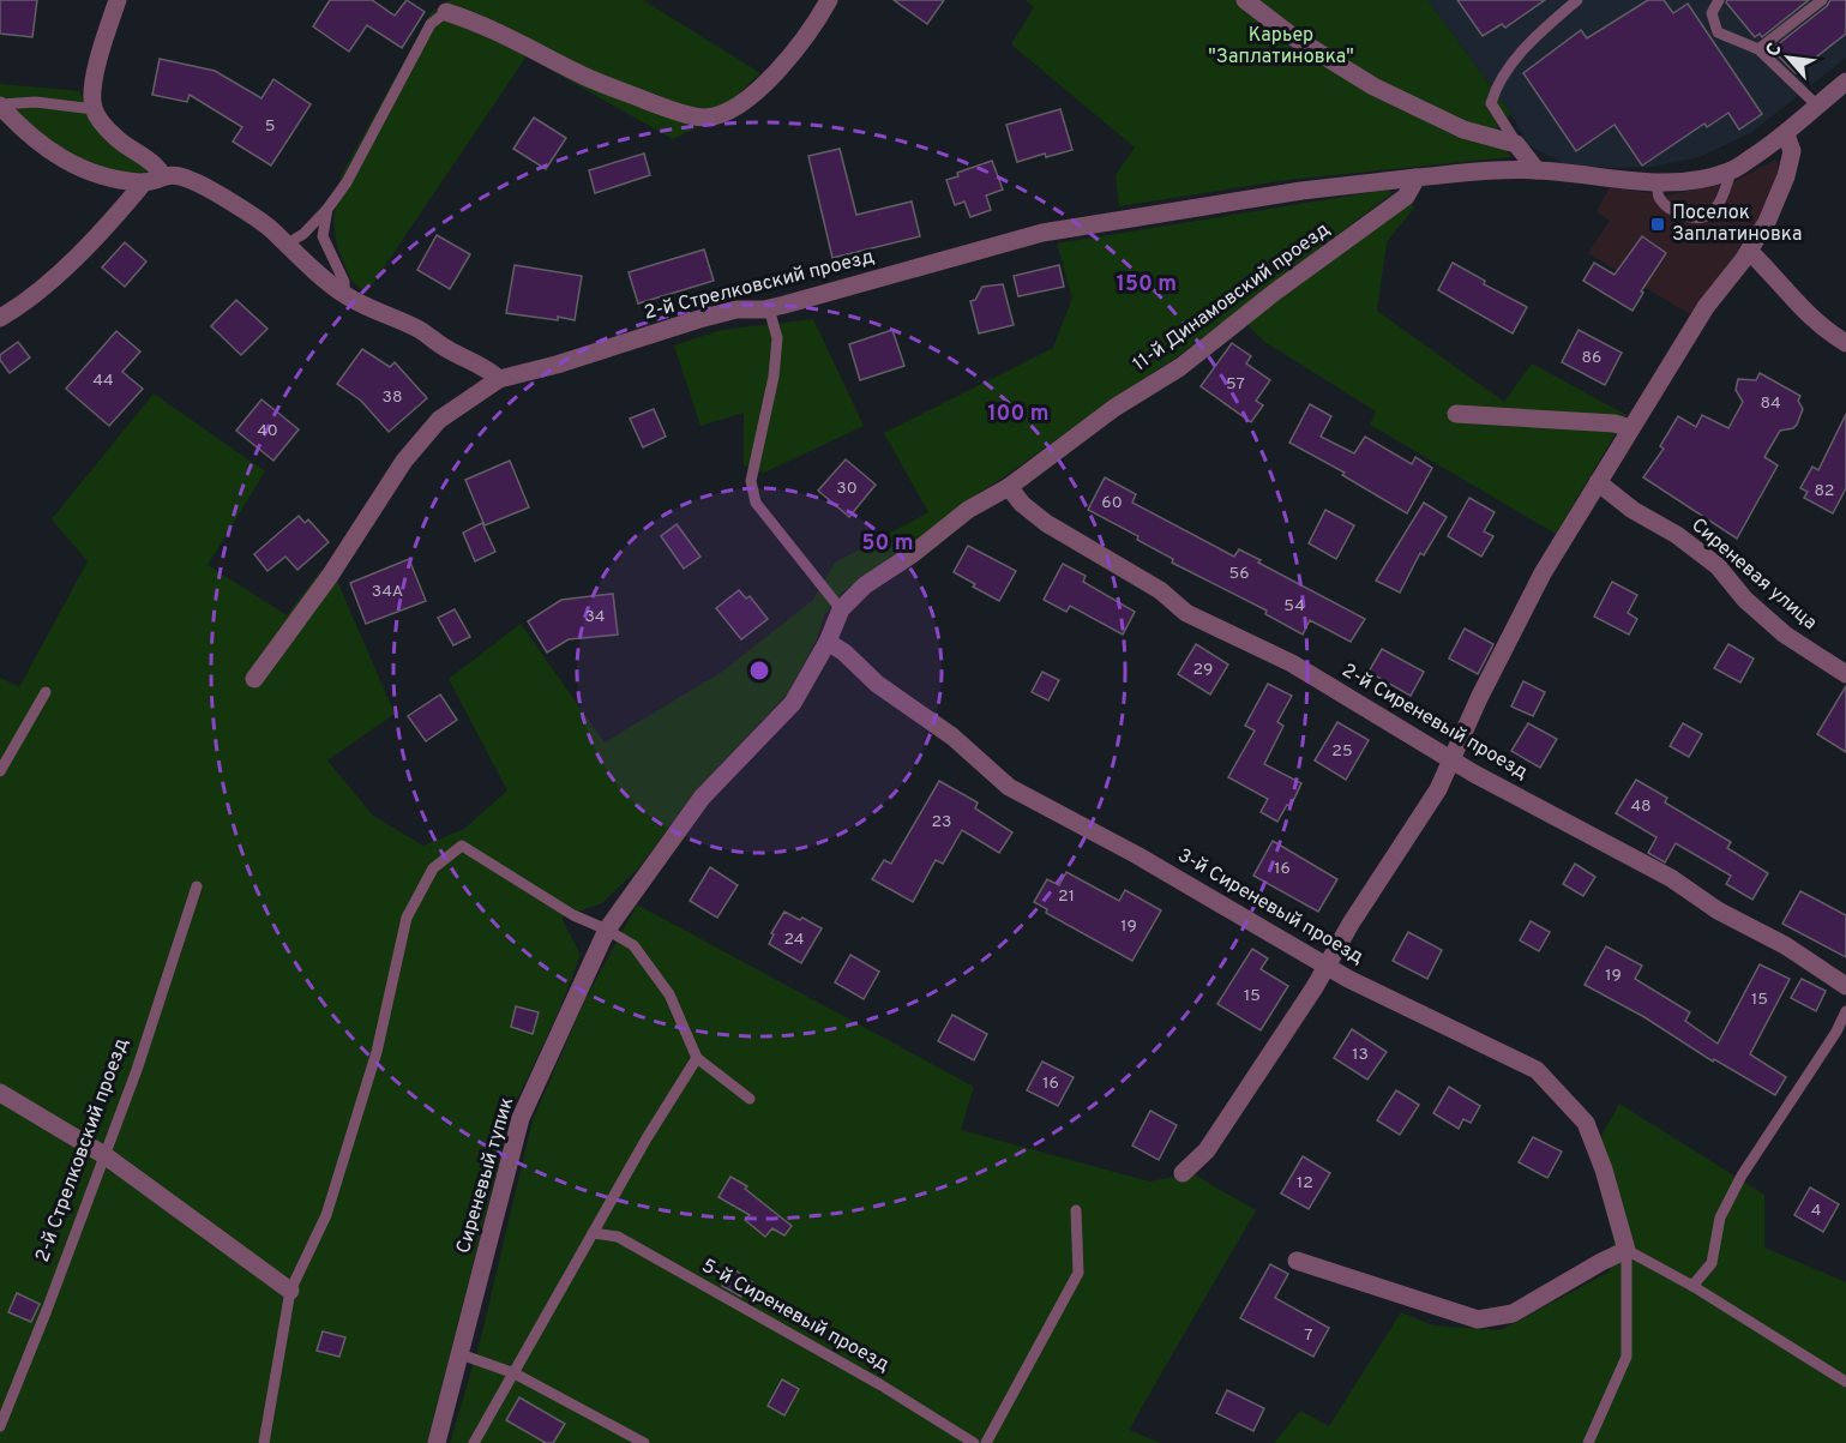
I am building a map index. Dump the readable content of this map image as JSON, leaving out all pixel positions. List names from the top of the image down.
{
  "streets": {
    "street": [
      "2-й Стрелковский проезд",
      "11-й Динамовский проезд",
      "Сиреневая улица",
      "2-й Сиреневый проезд",
      "3-й Сиреневый проезд",
      "Сиреневый тупик"
    ],
    "lane": ["5-й Сиреневый проезд"]
  },
  "crossings": [
    ["2-й Стрелковский проезд", "11-й Динамовский проезд"],
    ["11-й Динамовский проезд", "2-й Сиреневый проезд"],
    ["11-й Динамовский проезд", "3-й Сиреневый проезд"],
    ["11-й Динамовский проезд", "Сиреневый тупик"]
  ],
  "parks": ["Карьер \"Заплатиновка\""],
  "places": {
    "transit": ["Поселок Заплатиновка"]
  },
  "house_numbers": [
    "5",
    "86",
    "44",
    "57",
    "38",
    "84",
    "40",
    "30",
    "82",
    "60",
    "56",
    "34А",
    "54",
    "34",
    "29",
    "25",
    "48",
    "23",
    "16",
    "21",
    "19",
    "24",
    "19",
    "15",
    "15",
    "13",
    "16",
    "12",
    "4",
    "7"
  ],
  "north": "top left",
  "rings": ["150 m", "100 m", "50 m"]
}
